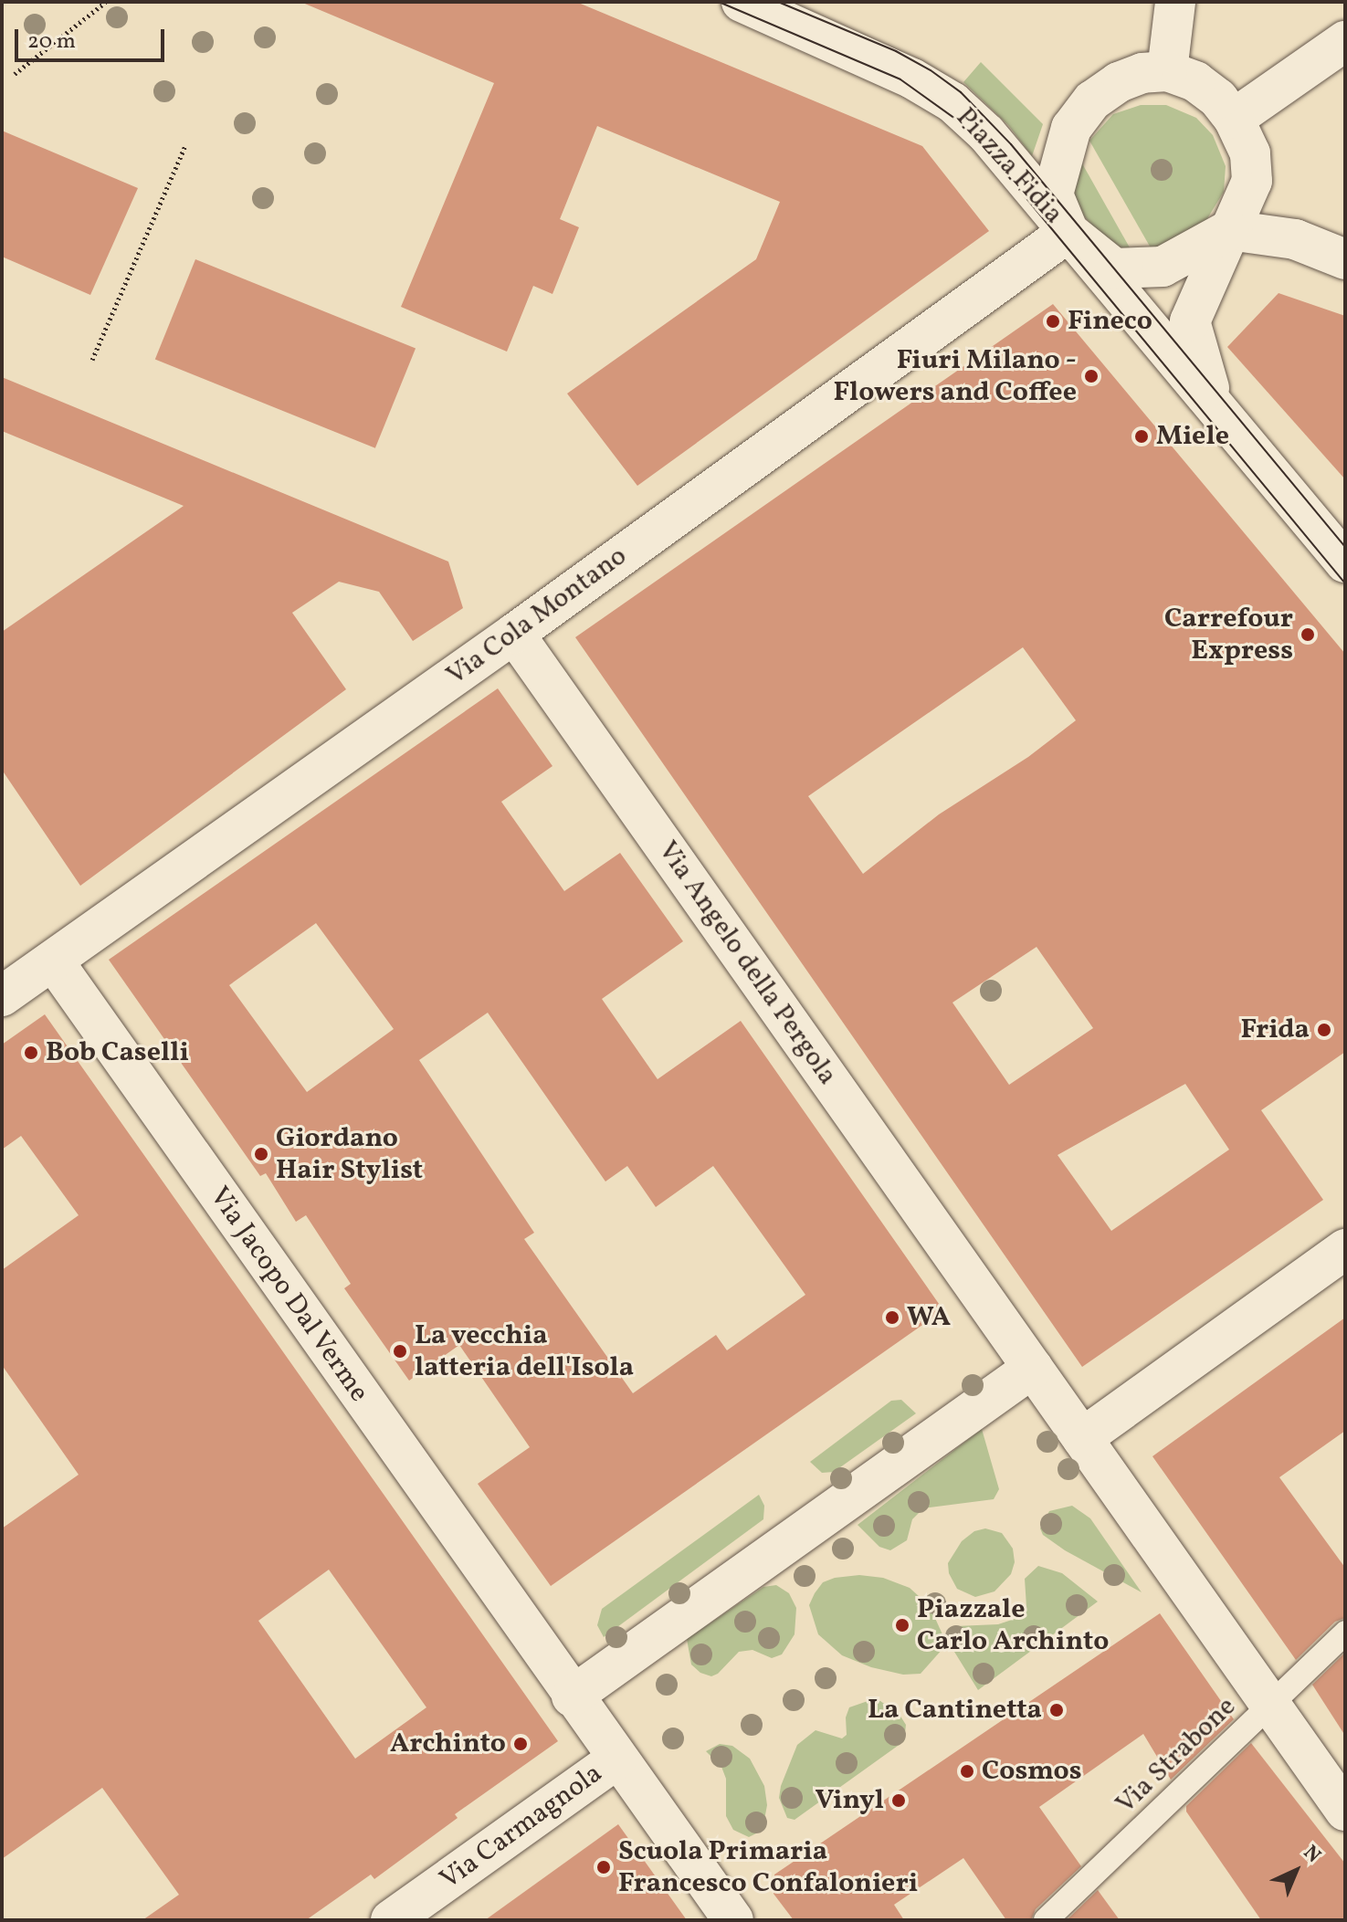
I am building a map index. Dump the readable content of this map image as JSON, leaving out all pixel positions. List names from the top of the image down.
{
  "streets": {
    "street": [
      "Piazza Fidia",
      "Via Cola Montano",
      "Via Angelo della Pergola",
      "Via Jacopo Dal Verme",
      "Via Carmagnola"
    ],
    "lane": ["Via Strabone"]
  },
  "crossings": [
    ["Piazza Fidia", "Via Cola Montano"],
    ["Via Cola Montano", "Via Angelo della Pergola"],
    ["Via Cola Montano", "Via Jacopo Dal Verme"]
  ],
  "places": [
    "Fineco",
    "Fiuri Milano - Flowers and Coffee",
    "Miele",
    "Carrefour Express",
    "Frida",
    "Bob Caselli",
    "Giordano Hair Stylist",
    "WA",
    "La vecchia latteria dell'Isola",
    "Piazzale Carlo Archinto",
    "La Cantinetta",
    "Archinto",
    "Cosmos",
    "Vinyl",
    "Scuola Primaria Francesco Confalonieri"
  ],
  "scale_bar": "20 m",
  "north": "top right"
}
